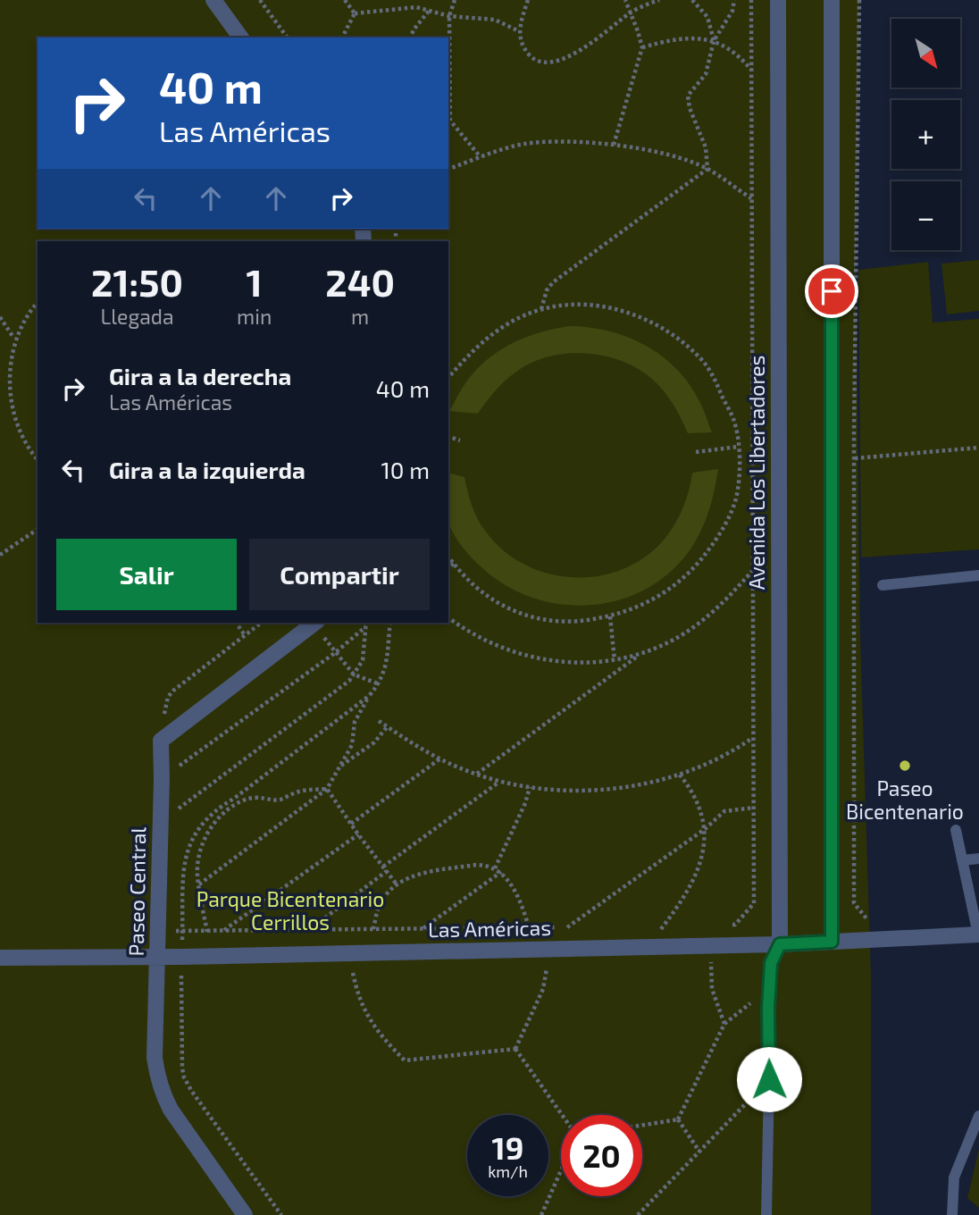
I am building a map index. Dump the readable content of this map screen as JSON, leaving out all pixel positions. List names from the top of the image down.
{
  "streets": {
    "street": ["Avenida Los Libertadores", "Paseo Central", "Las Américas"]
  },
  "crossings": [
    ["Avenida Los Libertadores", "Las Américas"],
    ["Paseo Central", "Las Américas"]
  ],
  "parks": ["Parque Bicentenario Cerrillos"],
  "places": ["Paseo Bicentenario"],
  "north": "bottom right",
  "page": {
    "map_buttons": ["+", "−"],
    "turn": ["40 m", "Las Américas"],
    "eta": [
      "21:50",
      "Llegada",
      "1",
      "min",
      "240",
      "m"
    ],
    "list": [
      {
        "name": "Gira a la derecha",
        "note": "Las Américas",
        "value": "40 m"
      },
      {
        "name": "Gira a la izquierda",
        "value": "10 m"
      }
    ],
    "buttons": ["Salir", "Compartir"],
    "speed": "19 km/h",
    "limit": "20"
  }
}
